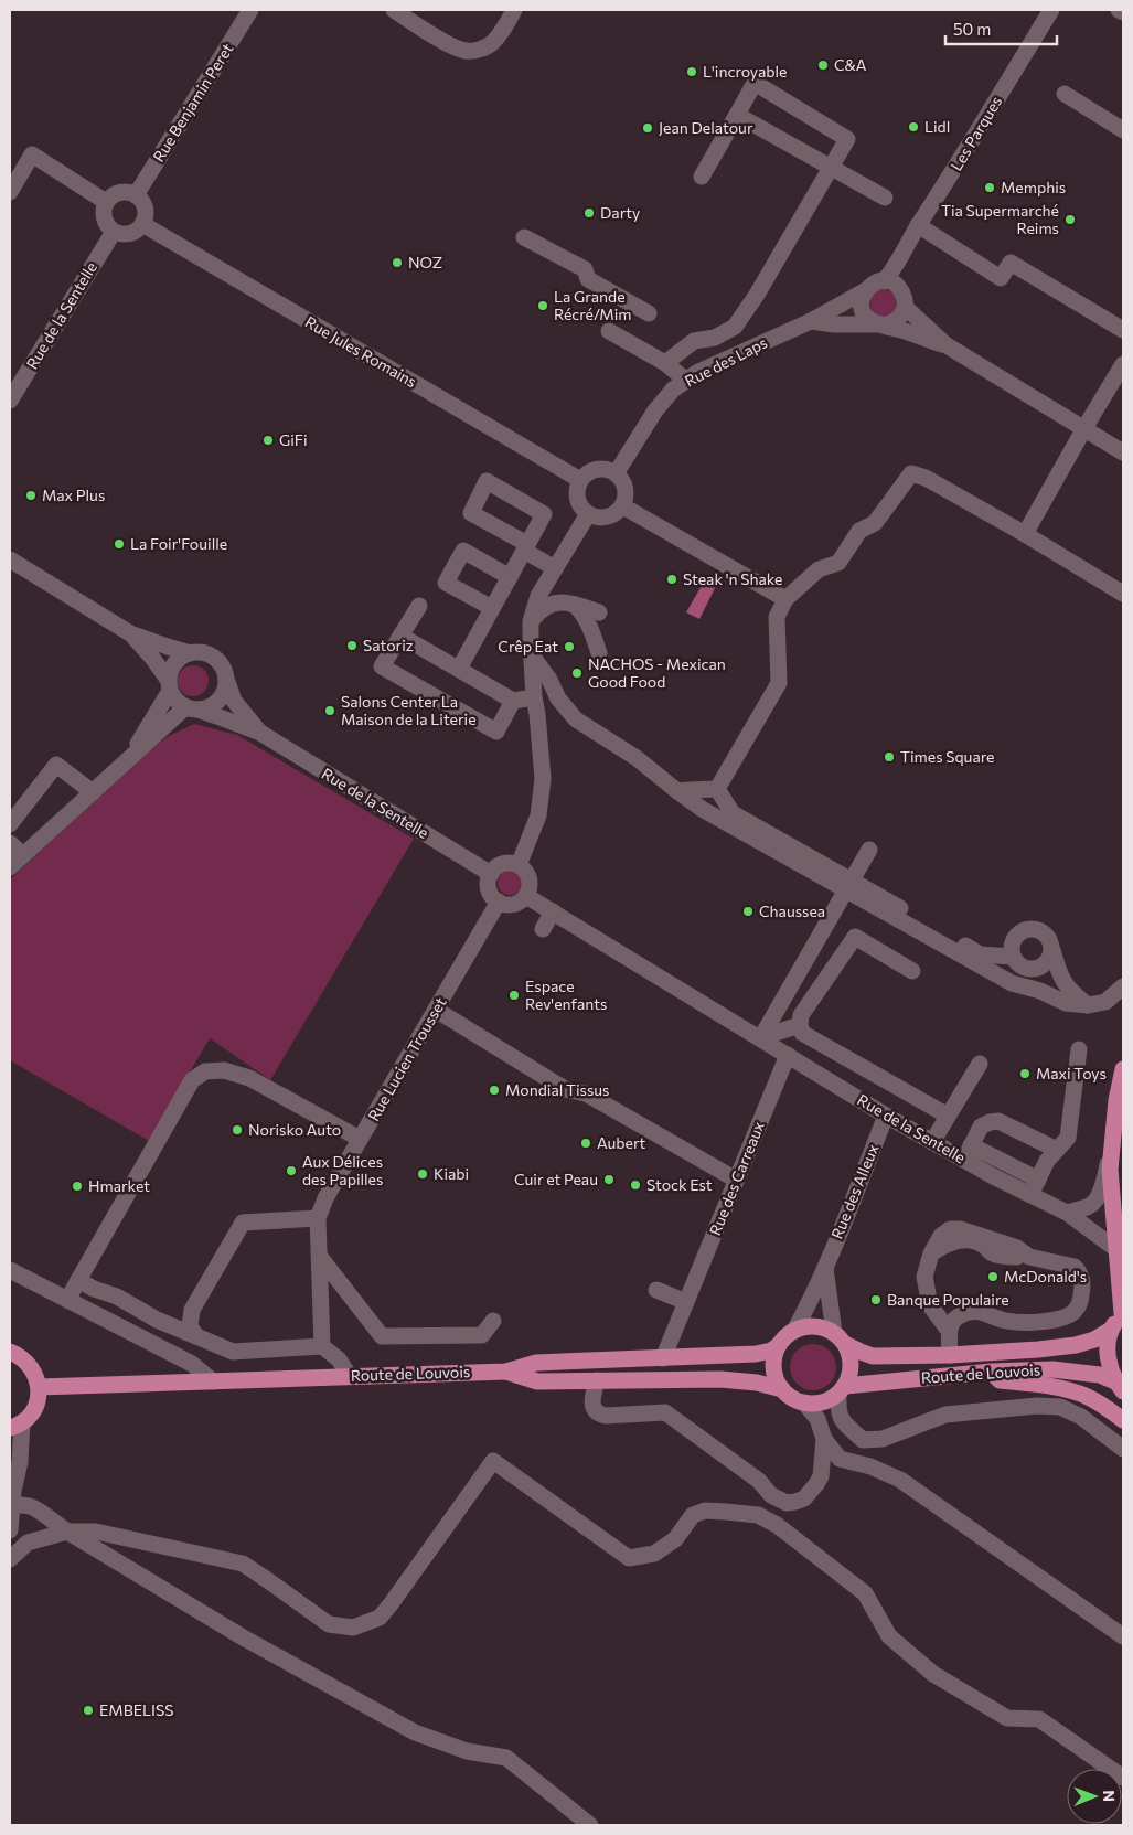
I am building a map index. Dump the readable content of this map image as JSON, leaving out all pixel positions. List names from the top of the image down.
{
  "streets": {
    "main road": ["Route de Louvois"],
    "street": [
      "Rue Benjamin Peret",
      "Les Parques",
      "Rue de la Sentelle",
      "Rue Jules Romains",
      "Rue des Laps",
      "Rue Lucien Trousset",
      "Rue des Carreaux",
      "Rue des Alleux"
    ]
  },
  "crossings": [
    ["Rue Benjamin Peret", "Rue de la Sentelle"],
    ["Rue Benjamin Peret", "Rue Jules Romains"],
    ["Les Parques", "Rue des Laps"],
    ["Rue de la Sentelle", "Rue Jules Romains"],
    ["Rue de la Sentelle", "Rue Lucien Trousset"],
    ["Rue de la Sentelle", "Rue des Carreaux"],
    ["Rue de la Sentelle", "Rue des Alleux"],
    ["Rue Jules Romains", "Rue des Laps"],
    ["Rue des Carreaux", "Route de Louvois"],
    ["Rue des Alleux", "Route de Louvois"]
  ],
  "places": [
    "C&A",
    "L'incroyable",
    "Lidl",
    "Jean Delatour",
    "Memphis",
    "Darty",
    "Tia Supermarché Reims",
    "NOZ",
    "La Grande Récré/Mim",
    "GiFi",
    "Max Plus",
    "La Foir'Fouille",
    "Steak 'n Shake",
    "Satoriz",
    "Crêp Eat",
    "NACHOS - Mexican Good Food",
    "Salons Center La Maison de la Literie",
    "Times Square",
    "Chaussea",
    "Espace Rev'enfants",
    "Maxi Toys",
    "Mondial Tissus",
    "Norisko Auto",
    "Aubert",
    "Aux Délices des Papilles",
    "Kiabi",
    "Cuir et Peau",
    "Stock Est",
    "Hmarket",
    "McDonald's",
    "Banque Populaire",
    "EMBELISS"
  ],
  "scale_bar": "50 m",
  "north": "right"
}
